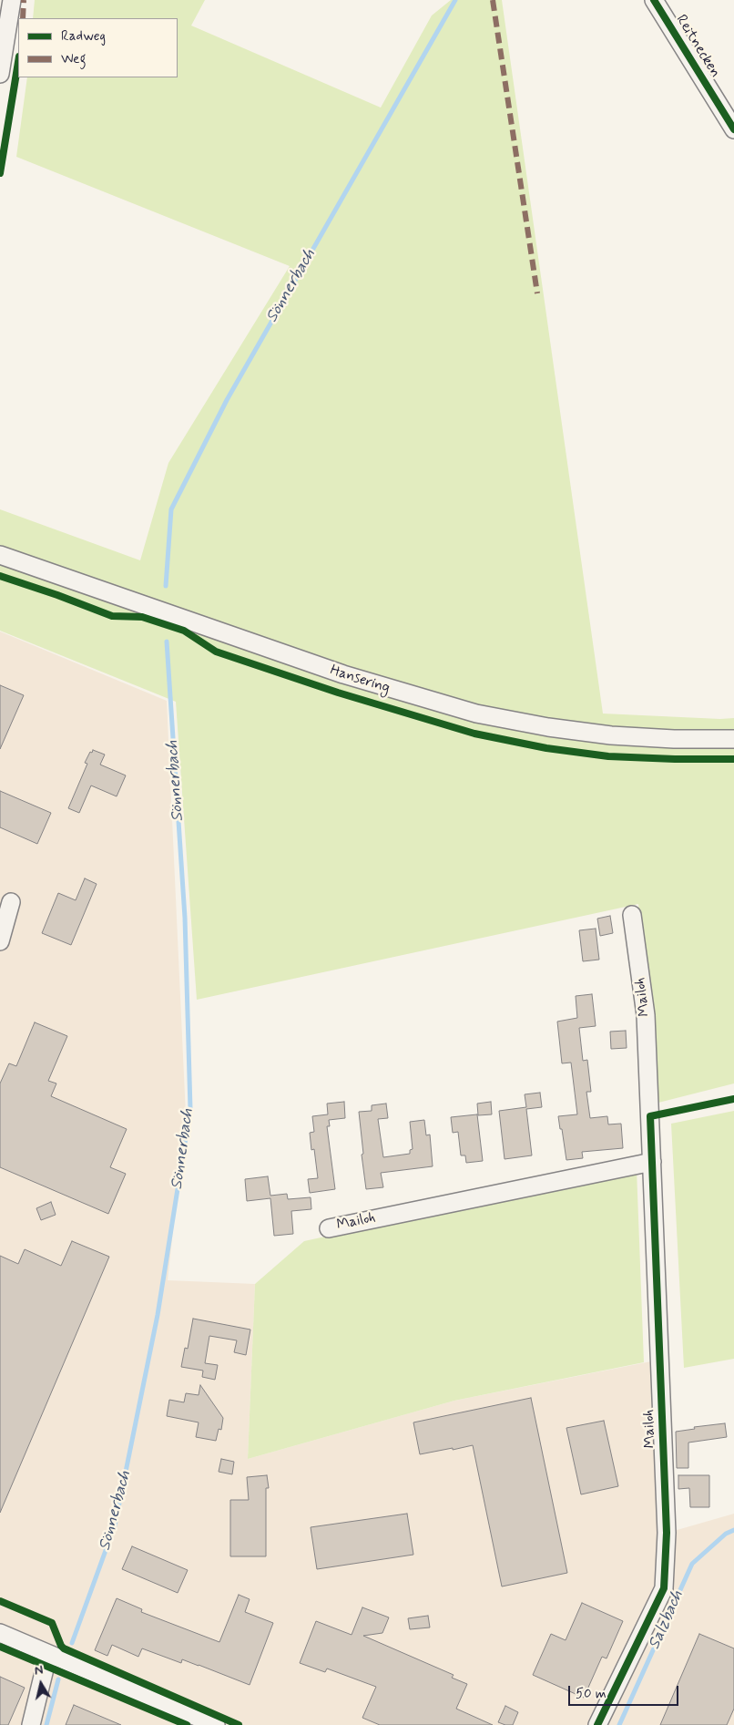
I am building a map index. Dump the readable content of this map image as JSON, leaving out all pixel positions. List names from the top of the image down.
{
  "streets": {
    "street": ["Reitnecken", "Hansering", "Mailoh"]
  },
  "water": ["Sönnerbach", "Salzbach"],
  "legend": ["Radweg", "Weg"],
  "scale_bar": "50 m",
  "north": "top"
}
